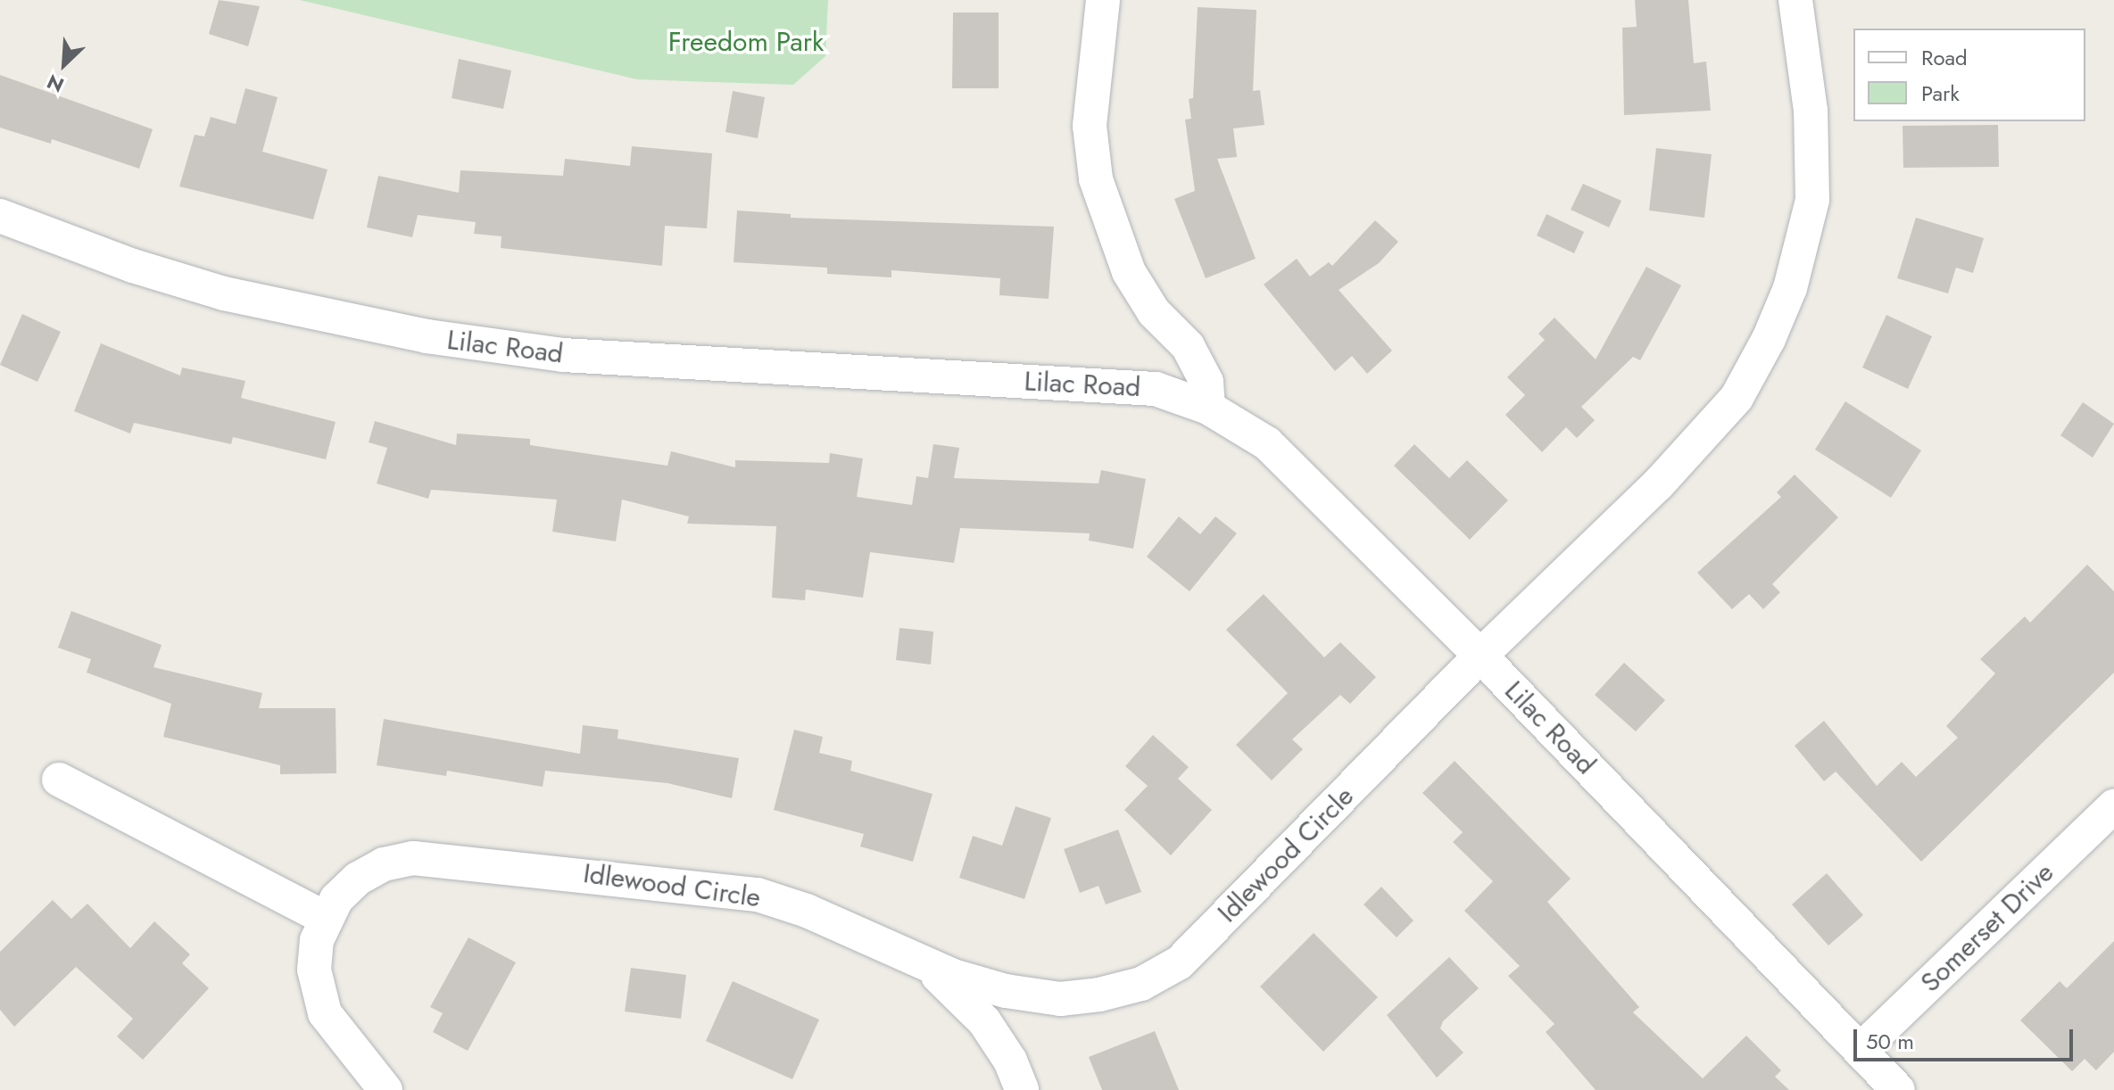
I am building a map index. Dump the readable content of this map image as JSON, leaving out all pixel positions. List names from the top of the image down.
{
  "streets": {
    "street": ["Lilac Road", "Idlewood Circle", "Somerset Drive"]
  },
  "crossings": [
    ["Lilac Road", "Idlewood Circle"],
    ["Lilac Road", "Somerset Drive"]
  ],
  "parks": ["Freedom Park"],
  "legend": ["Road", "Park"],
  "scale_bar": "50 m",
  "north": "bottom left"
}
